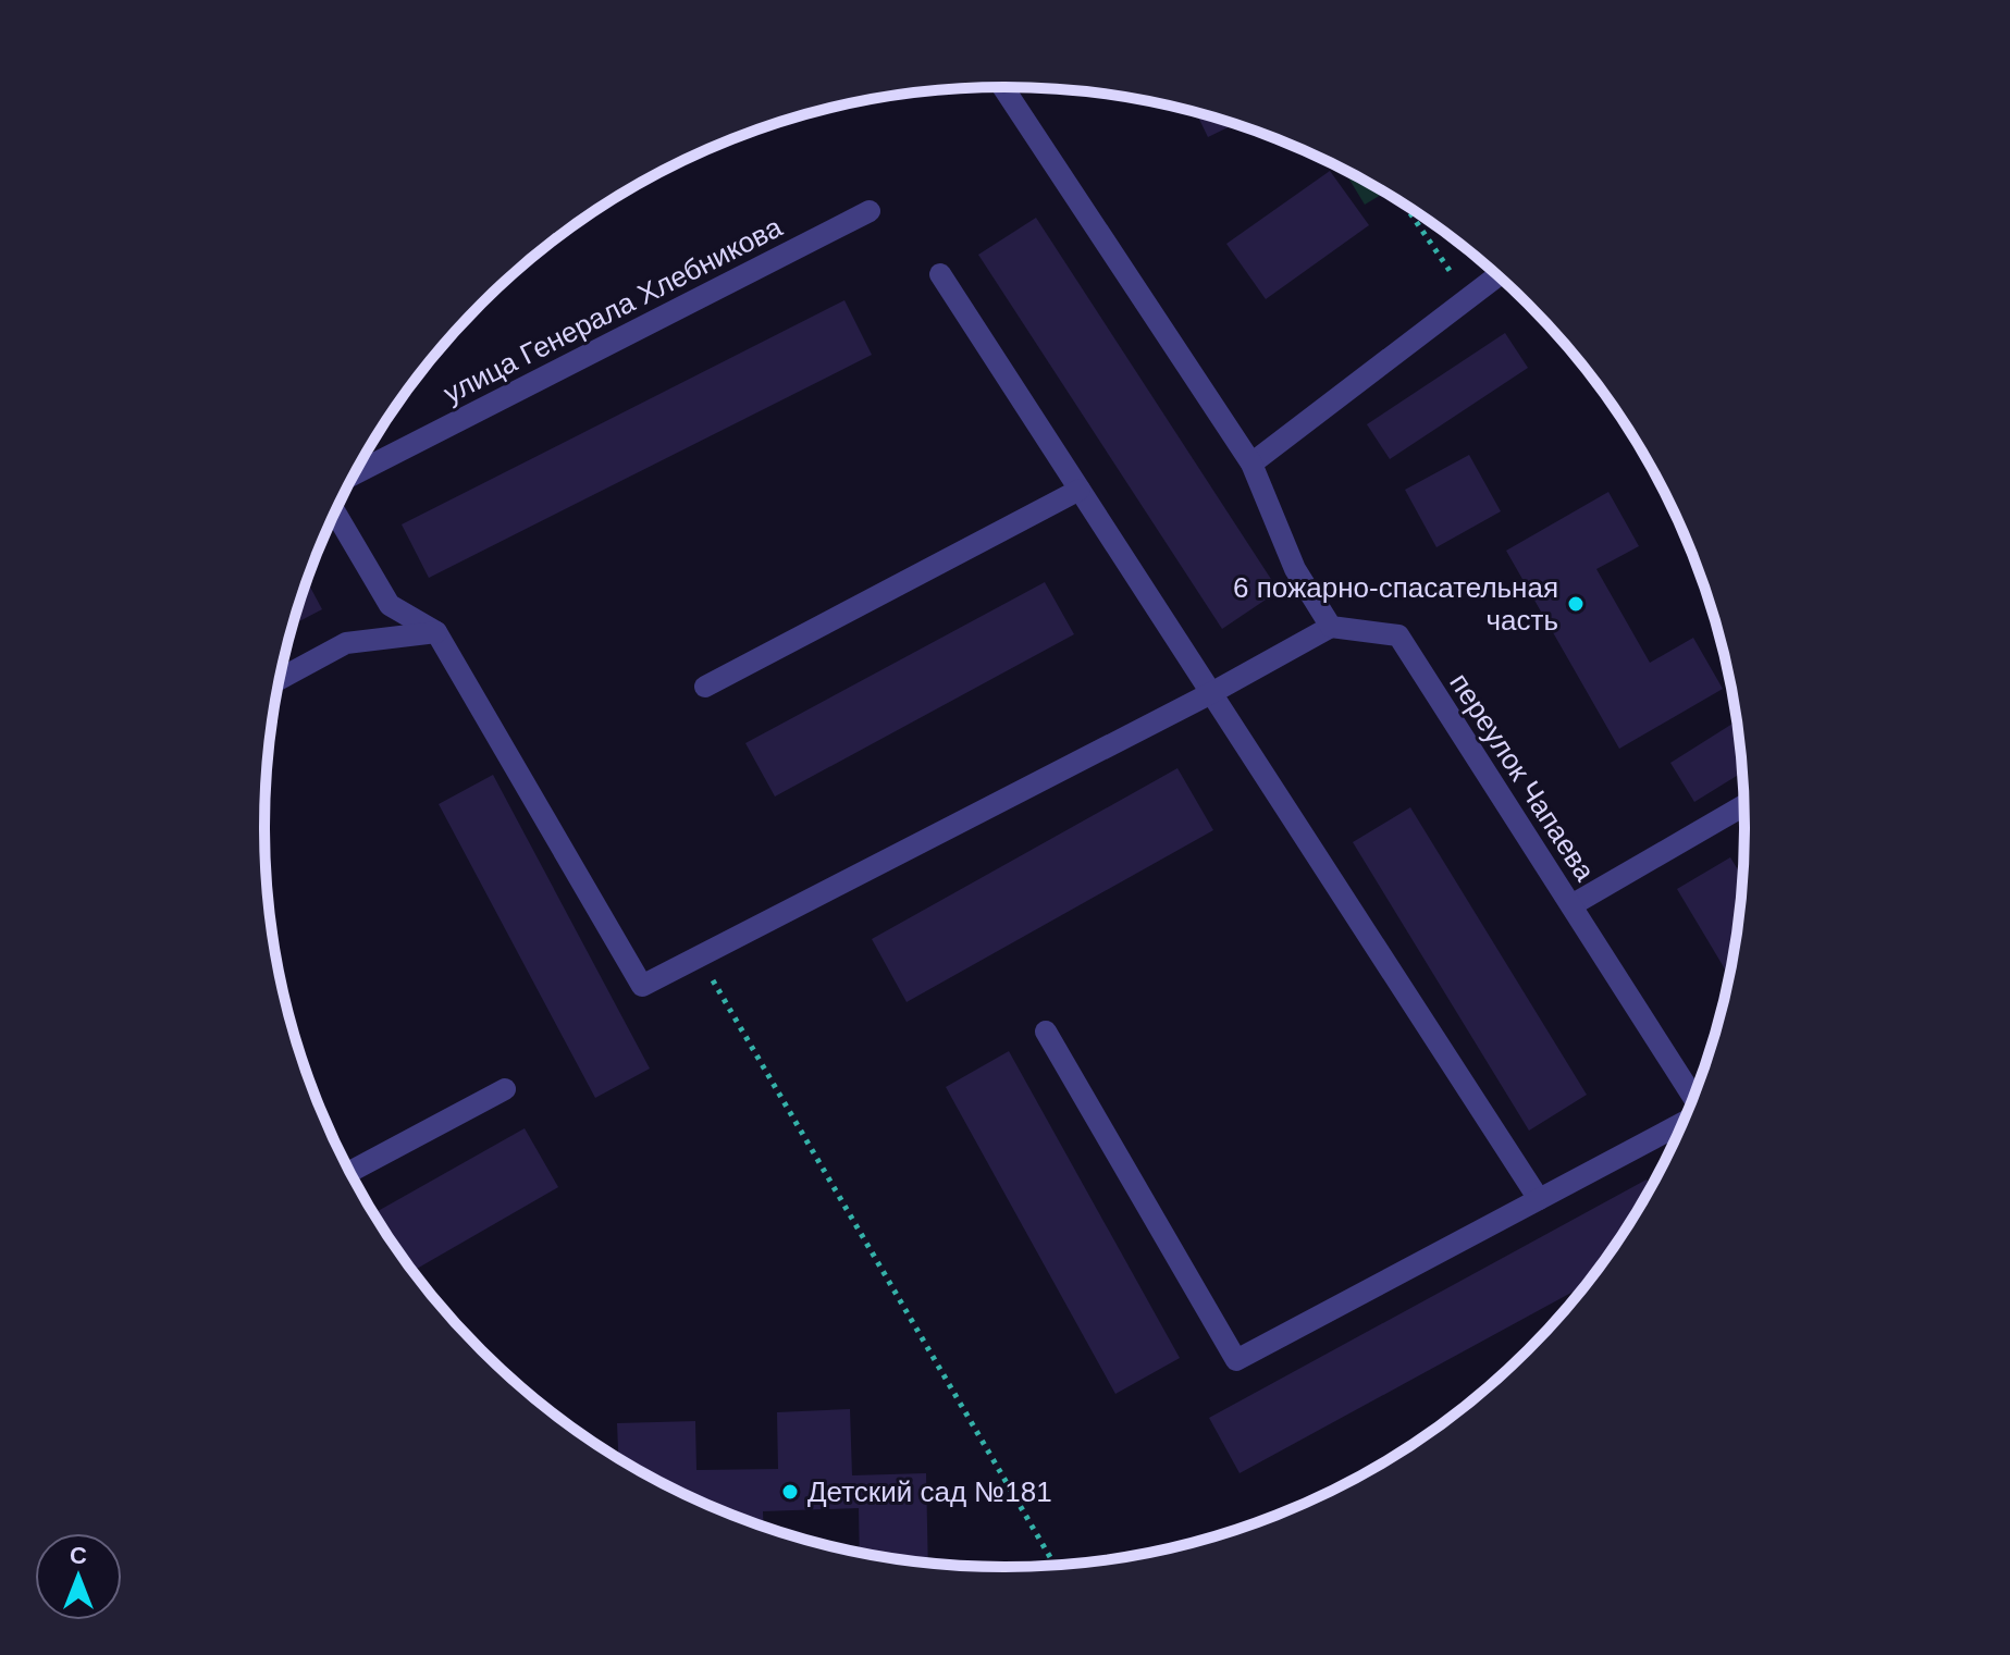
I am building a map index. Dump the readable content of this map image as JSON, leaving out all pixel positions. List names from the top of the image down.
{
  "streets": {
    "street": ["улица Генерала Хлебникова", "переулок Чапаева"]
  },
  "places": ["6 пожарно-спасательная часть", "Детский сад №181"],
  "north": "top"
}
